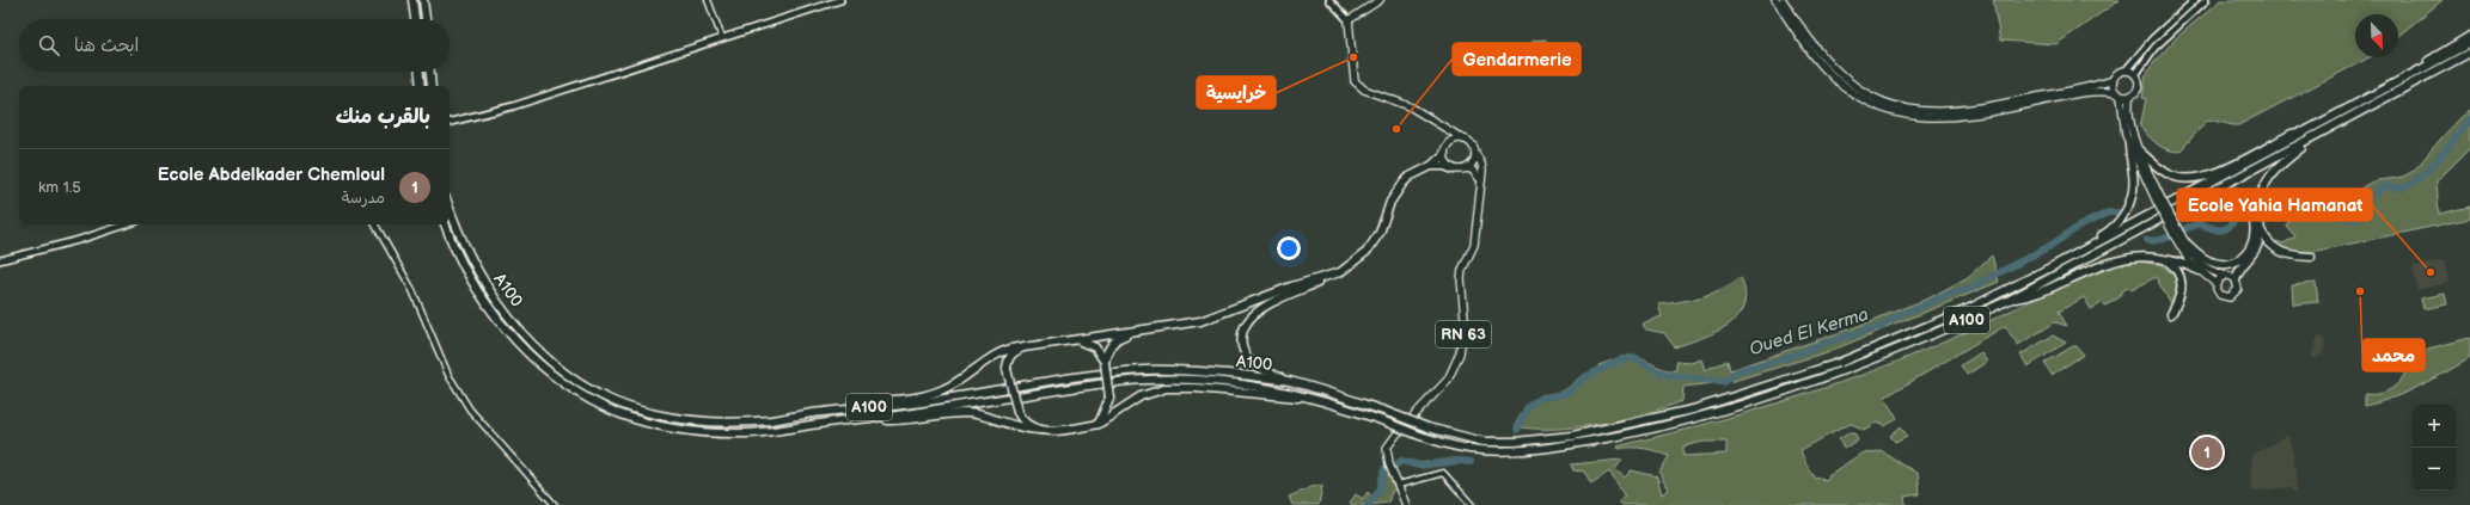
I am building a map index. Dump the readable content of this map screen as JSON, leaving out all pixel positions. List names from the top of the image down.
{
  "streets": {
    "highway": ["A100"],
    "main road": ["RN 63"]
  },
  "water": ["Oued El Kerma"],
  "places": [
    "خرايسية",
    "Gendarmerie",
    "Ecole Yahia Hamanat",
    "محمد"
  ],
  "north": "bottom right",
  "page": {
    "search": "ابحث هنا",
    "heading": "بالقرب منك",
    "list": [
      {
        "mark": "1",
        "name": "Ecole Abdelkader Chemloul",
        "note": "مدرسة",
        "value": "1.5 km"
      }
    ],
    "map_buttons": ["+", "−"],
    "pins": "1"
  }
}
